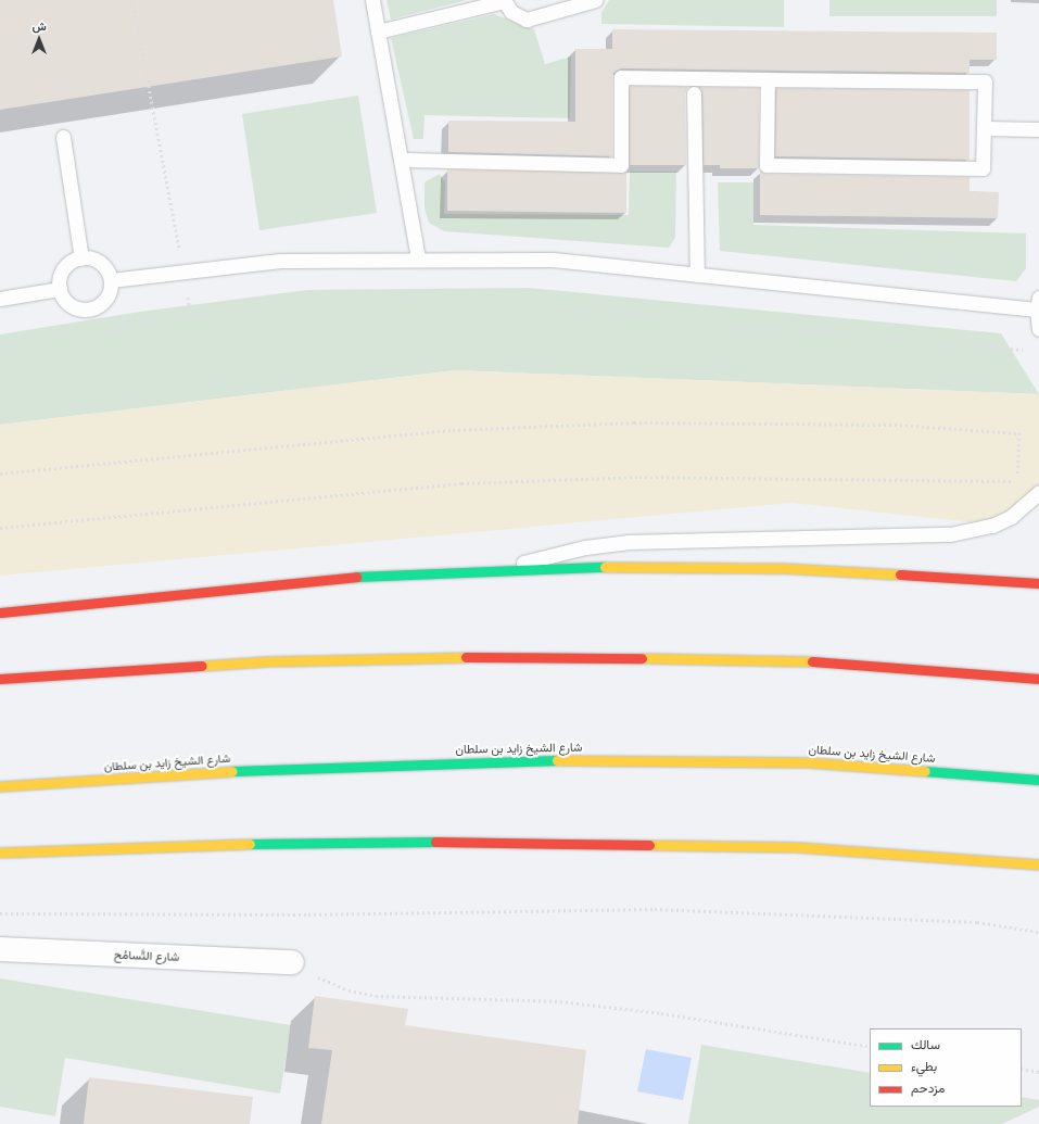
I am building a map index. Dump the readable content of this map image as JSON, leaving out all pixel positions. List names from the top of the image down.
{
  "streets": {
    "main road": ["شارع الشيخ زايد بن سلطان"],
    "street": ["شارع التَّسامُح"]
  },
  "legend": ["سالك", "بطيء", "مزدحم"],
  "north": "top"
}
